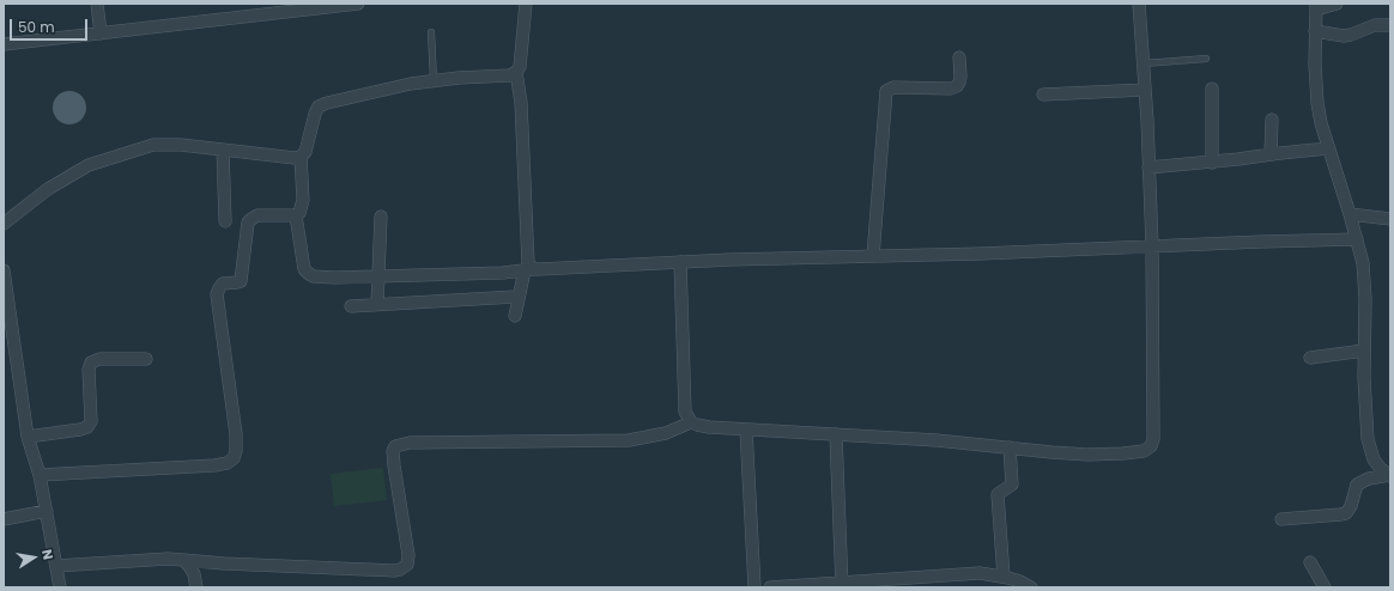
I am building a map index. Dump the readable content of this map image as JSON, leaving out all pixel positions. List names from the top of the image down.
{
  "scale_bar": "50 m",
  "north": "right"
}
